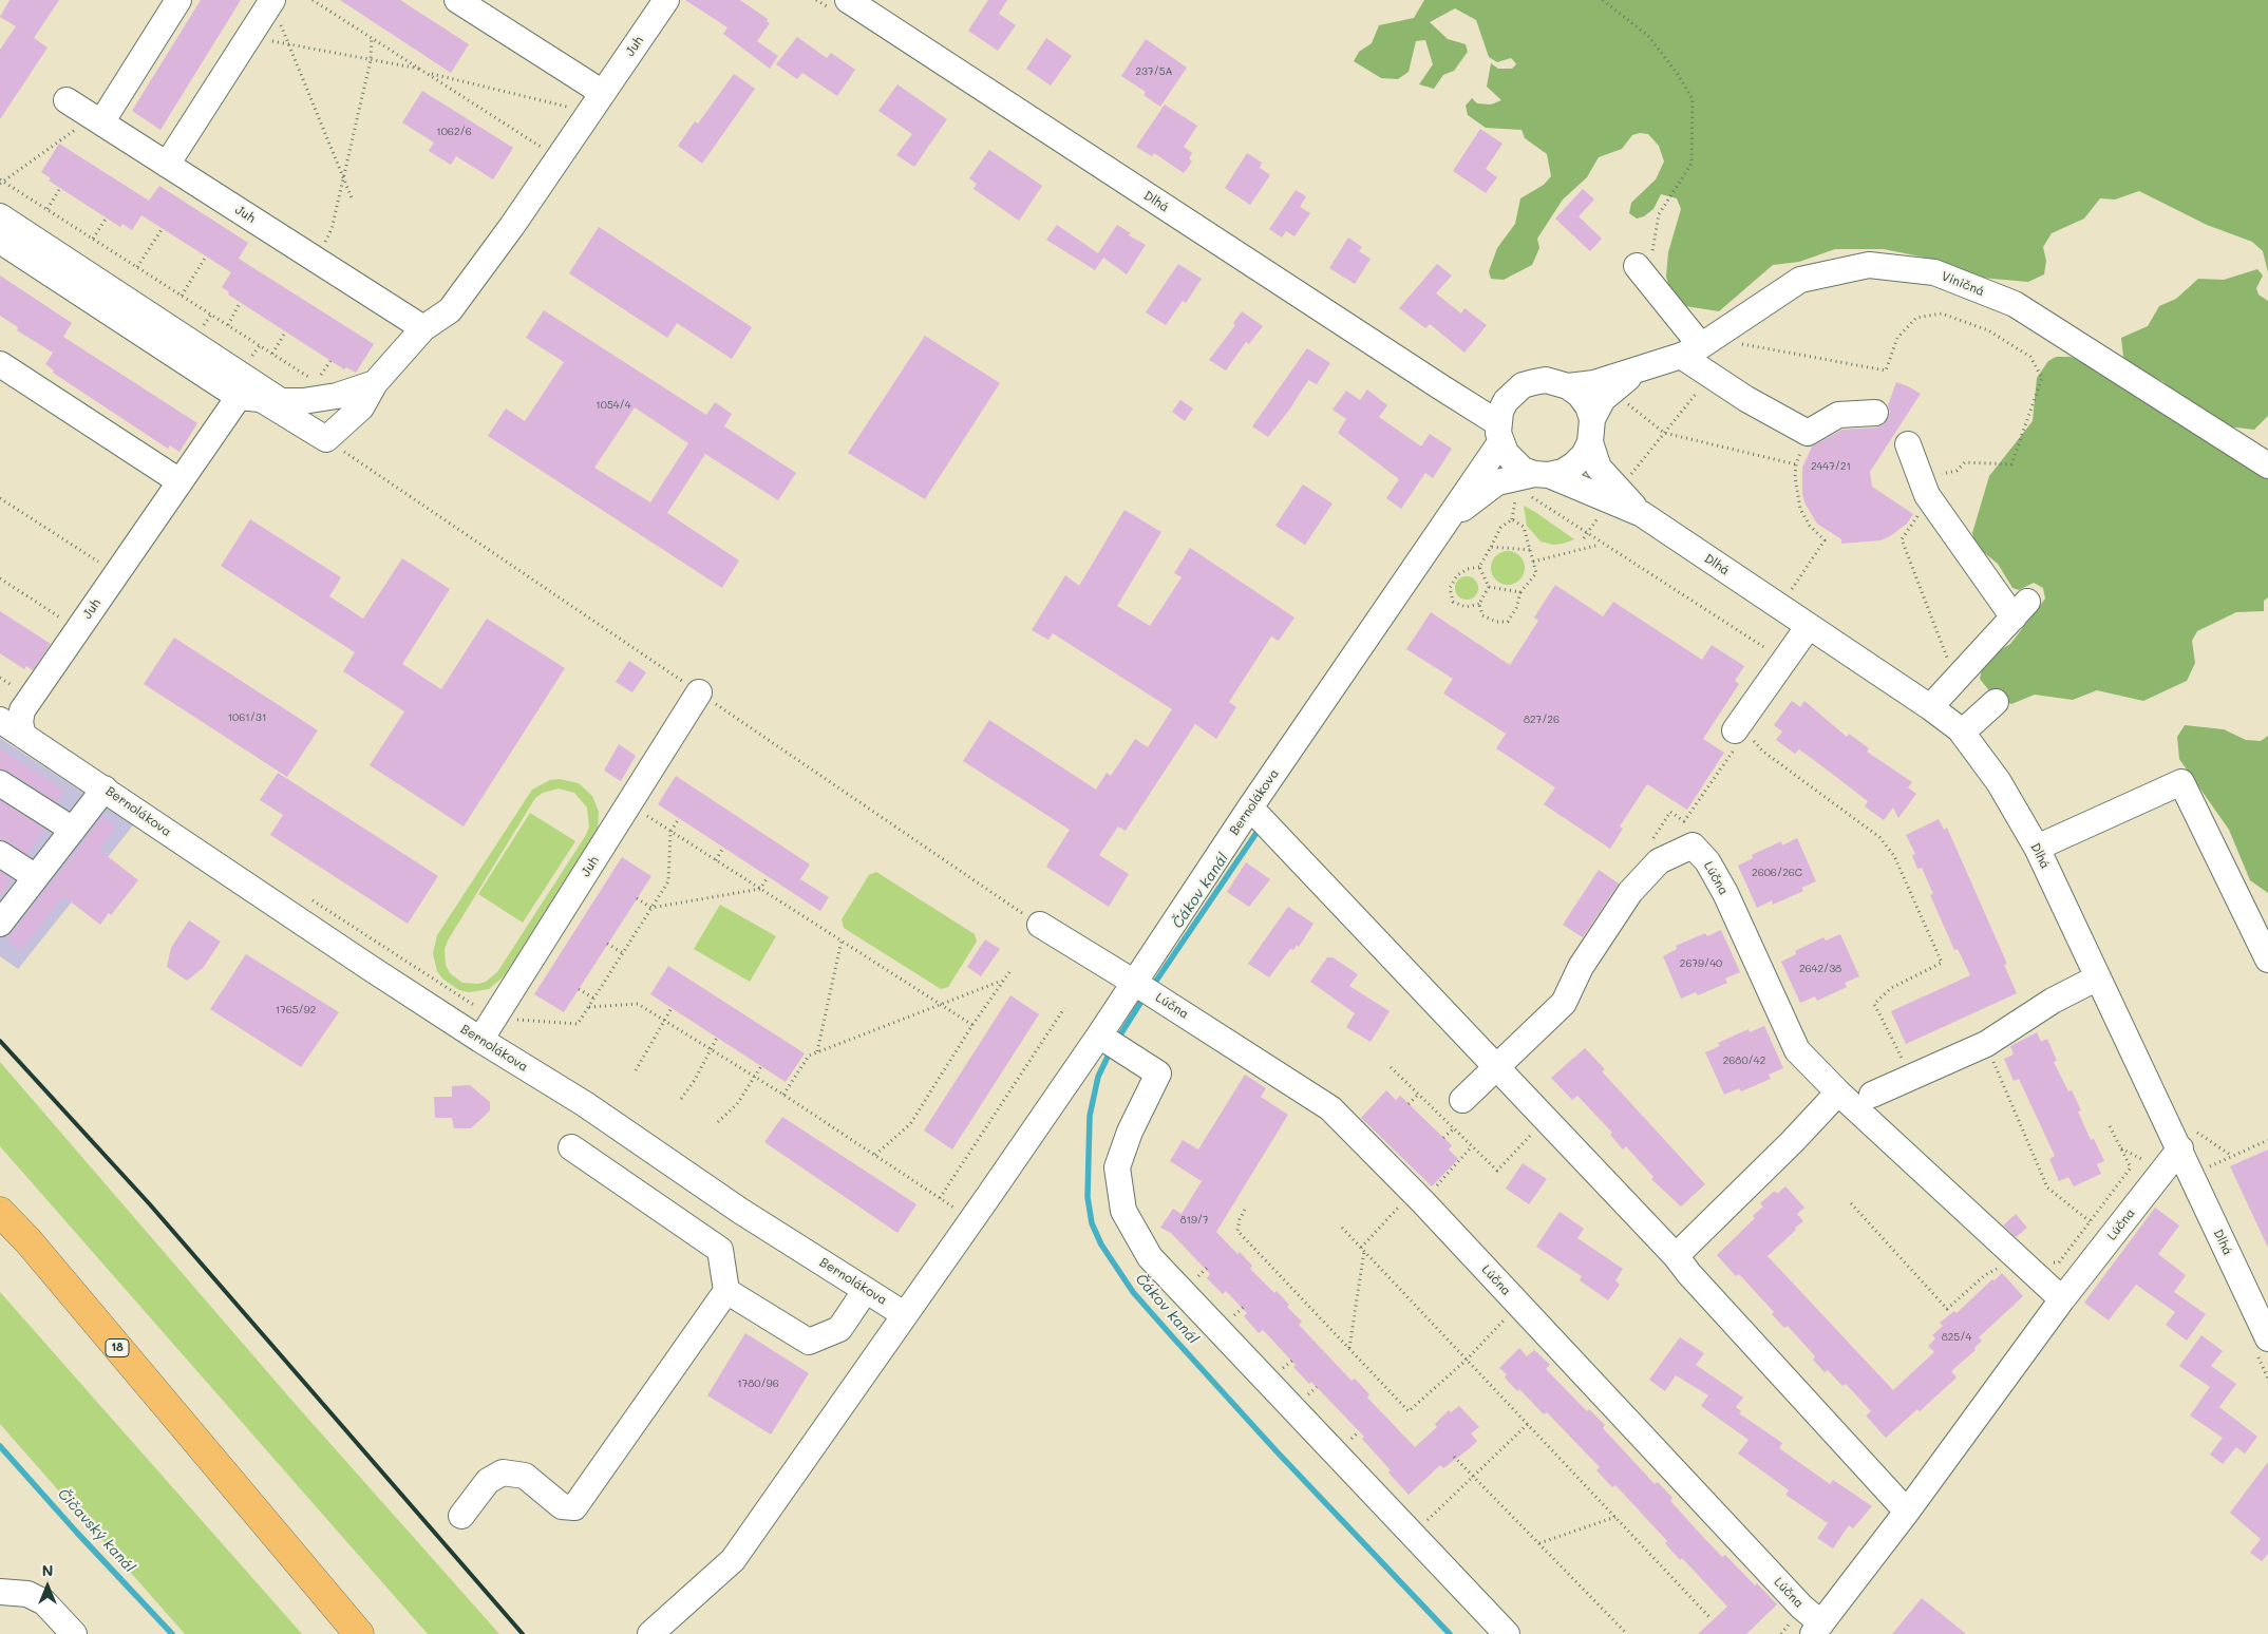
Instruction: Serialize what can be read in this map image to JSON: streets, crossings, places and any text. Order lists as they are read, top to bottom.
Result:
{
  "streets": {
    "main road": ["18"],
    "street": [
      "Juh",
      "Dlhá",
      "Viničná",
      "Bernolákova",
      "Lúčna"
    ]
  },
  "crossings": [
    ["Juh", "Bernolákova"],
    ["Dlhá", "Viničná"],
    ["Dlhá", "Bernolákova"],
    ["Dlhá", "Lúčna"],
    ["Viničná", "Bernolákova"],
    ["Bernolákova", "Lúčna"]
  ],
  "water": ["Čákov kanál", "Čičavský kanál"],
  "house_numbers": [
    "237/5A",
    "1062/6",
    "1054/4",
    "2447/21",
    "1061/31",
    "827/26",
    "2606/26C",
    "2679/40",
    "2642/38",
    "1765/92",
    "2680/42",
    "819/7",
    "825/4",
    "1780/96"
  ],
  "north": "top"
}
